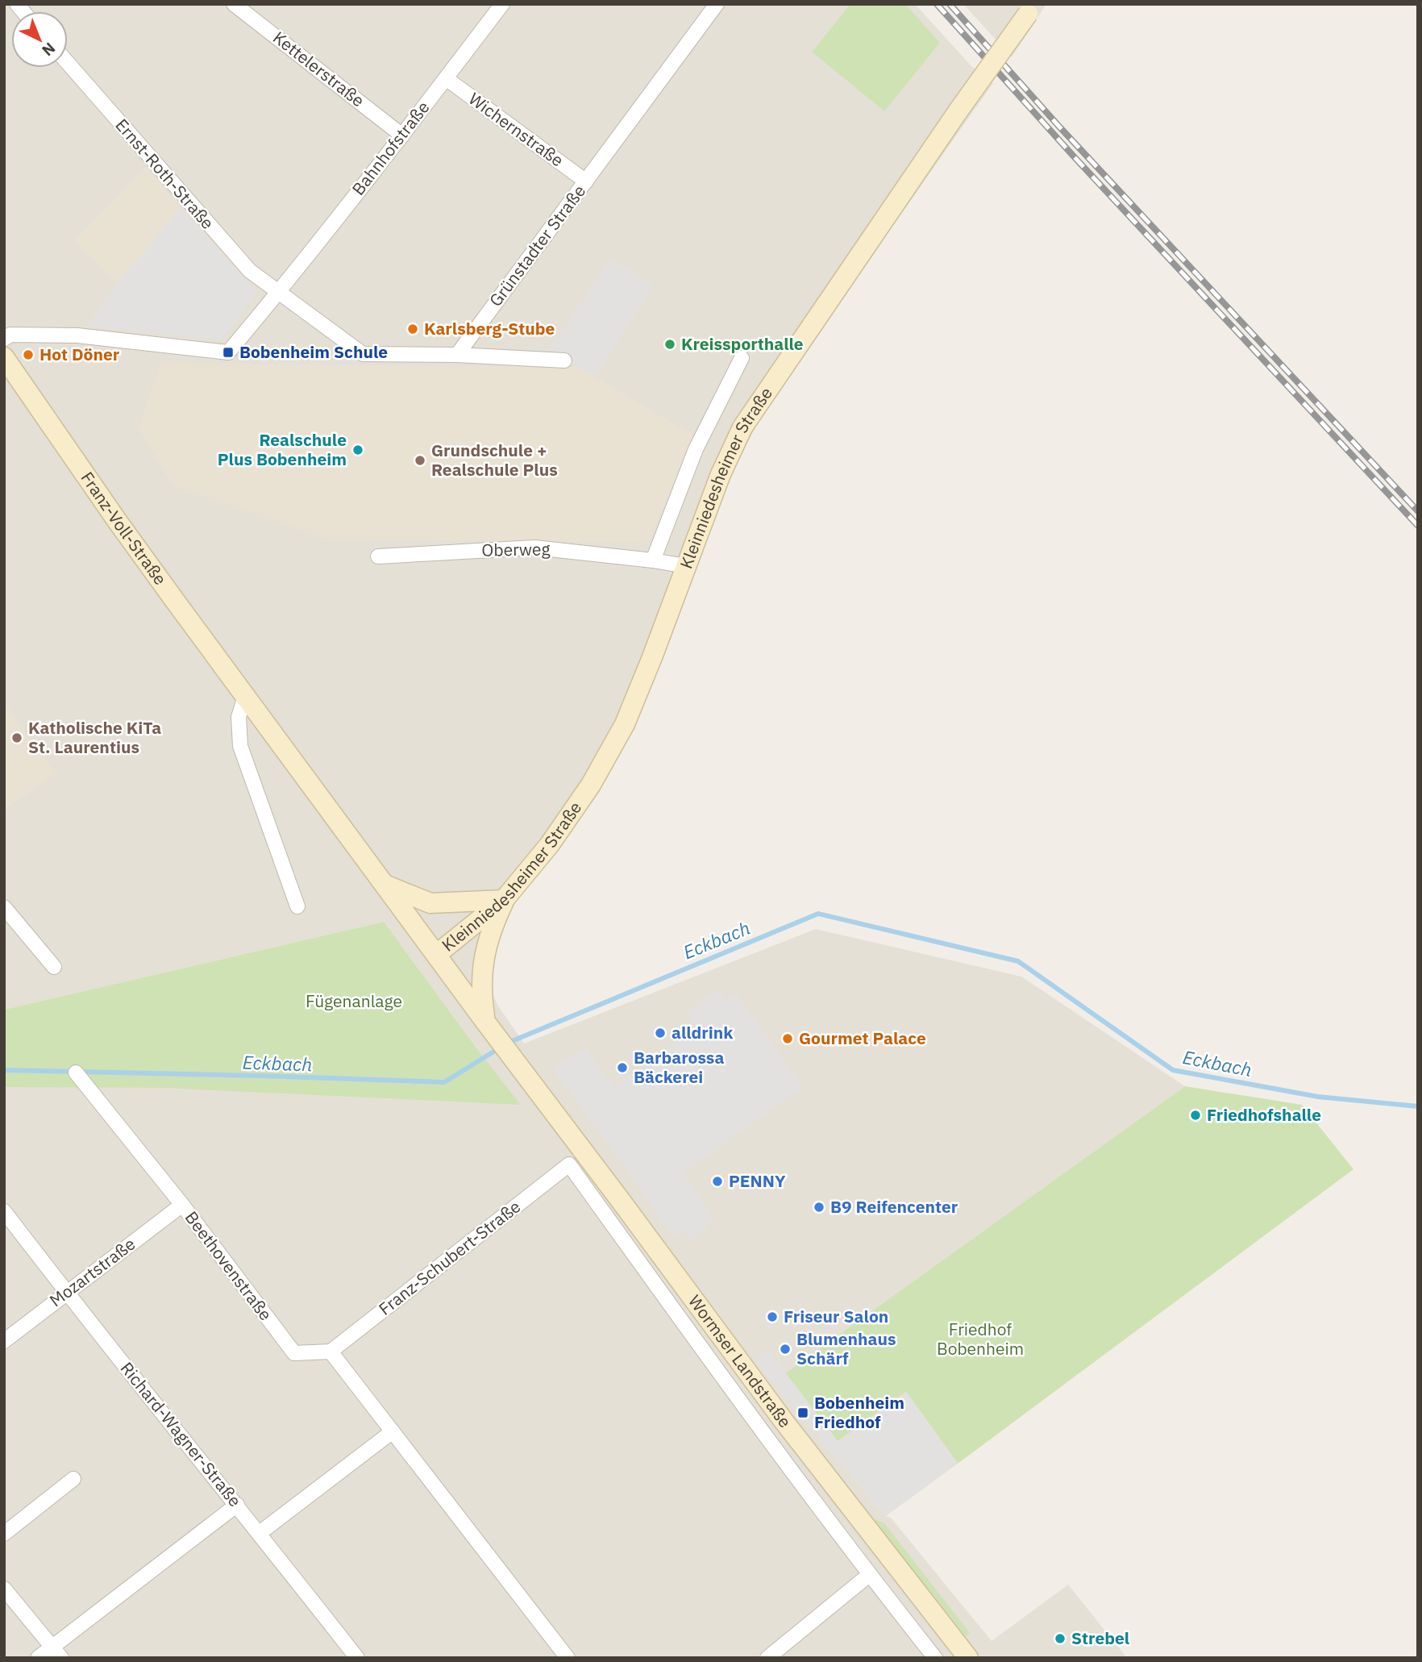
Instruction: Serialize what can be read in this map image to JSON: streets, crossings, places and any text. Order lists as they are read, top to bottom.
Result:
{
  "streets": {
    "main road": ["Kleinniedesheimer Straße", "Franz-Voll-Straße", "Wormser Landstraße"],
    "street": [
      "Kettelerstraße",
      "Wichernstraße",
      "Bahnhofstraße",
      "Ernst-Roth-Straße",
      "Grünstadter Straße",
      "Oberweg",
      "Franz-Schubert-Straße",
      "Beethovenstraße",
      "Mozartstraße",
      "Richard-Wagner-Straße"
    ]
  },
  "crossings": [
    ["Kettelerstraße", "Bahnhofstraße"],
    ["Wichernstraße", "Bahnhofstraße"],
    ["Wichernstraße", "Grünstadter Straße"],
    ["Bahnhofstraße", "Ernst-Roth-Straße"],
    ["Kleinniedesheimer Straße", "Franz-Voll-Straße"],
    ["Kleinniedesheimer Straße", "Oberweg"],
    ["Kleinniedesheimer Straße", "Wormser Landstraße"],
    ["Franz-Voll-Straße", "Wormser Landstraße"],
    ["Franz-Schubert-Straße", "Beethovenstraße"],
    ["Franz-Schubert-Straße", "Wormser Landstraße"],
    ["Beethovenstraße", "Mozartstraße"],
    ["Mozartstraße", "Richard-Wagner-Straße"]
  ],
  "water": ["Eckbach"],
  "parks": ["Fügenanlage", "Friedhof Bobenheim"],
  "places": {
    "other": [
      "Karlsberg-Stube",
      "Kreissporthalle",
      "Hot Döner",
      "Realschule Plus Bobenheim",
      "Grundschule + Realschule Plus",
      "Katholische KiTa St. Laurentius",
      "alldrink",
      "Gourmet Palace",
      "Barbarossa Bäckerei",
      "Friedhofshalle",
      "PENNY",
      "B9 Reifencenter",
      "Friseur Salon",
      "Blumenhaus Schärf",
      "Strebel"
    ],
    "transit": ["Bobenheim Schule", "Bobenheim Friedhof"]
  },
  "north": "bottom right"
}
